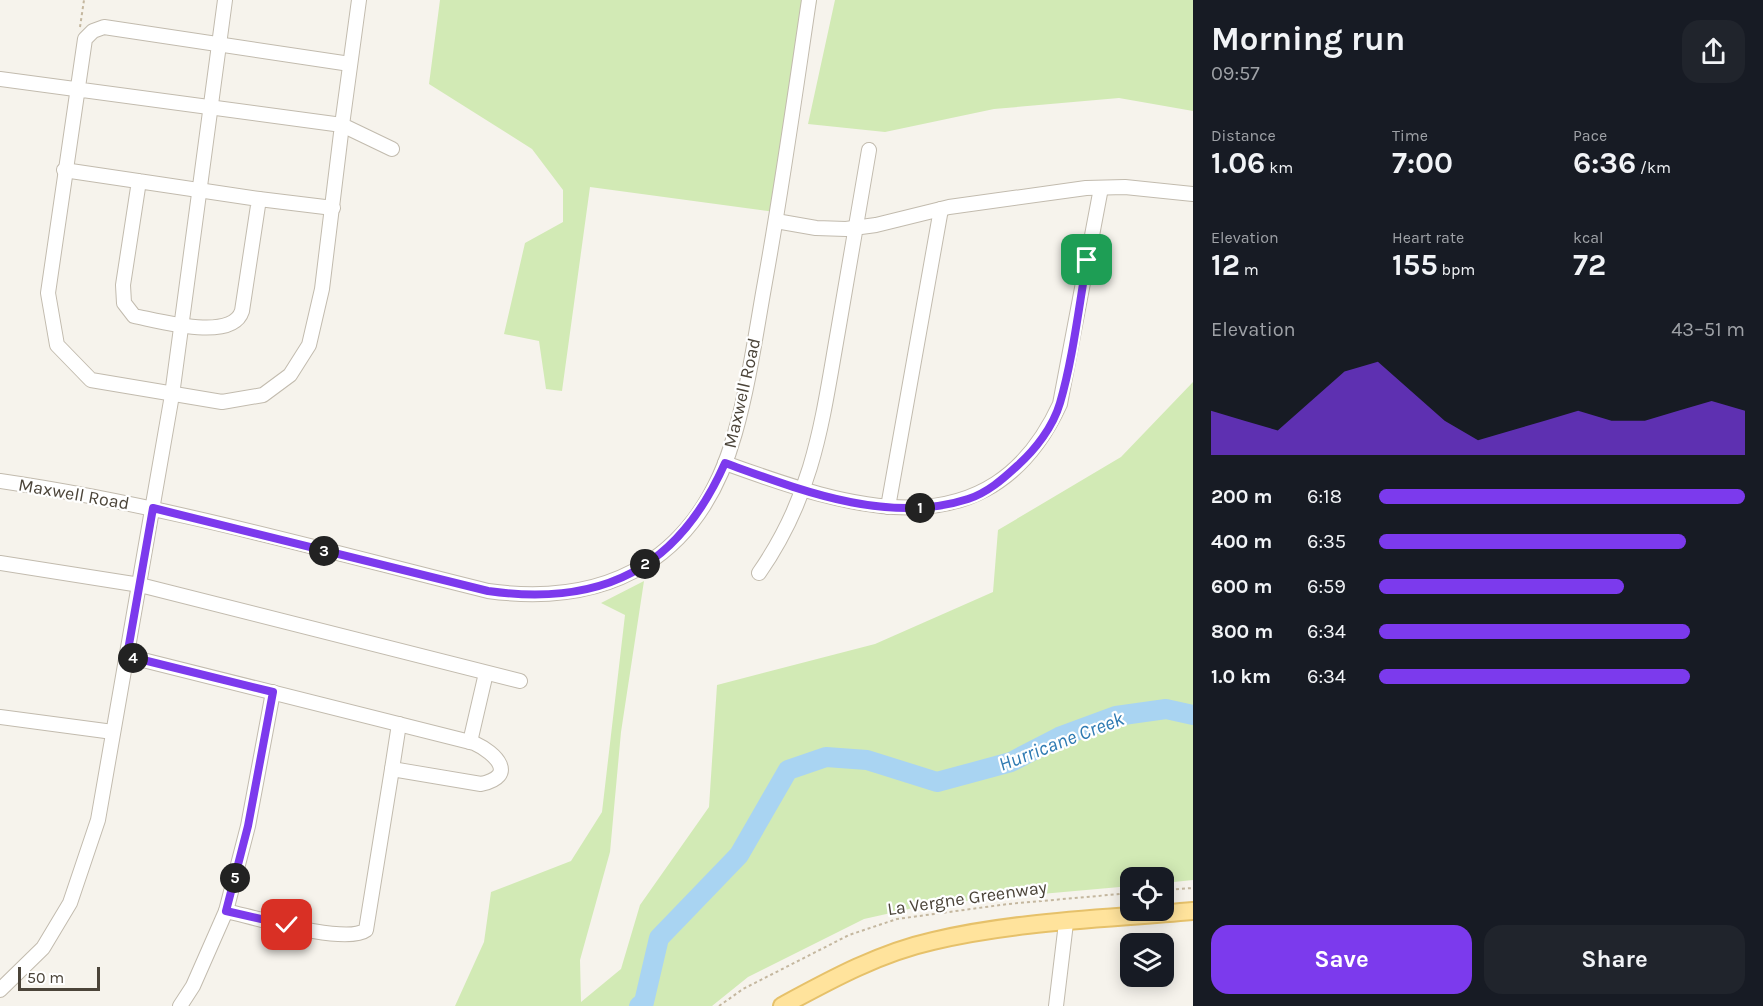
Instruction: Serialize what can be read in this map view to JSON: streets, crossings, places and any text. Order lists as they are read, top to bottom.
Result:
{
  "streets": {
    "street": ["Maxwell Road"],
    "path": ["La Vergne Greenway"]
  },
  "water": ["Hurricane Creek"],
  "scale_bar": "50 m",
  "page": {
    "heading": ["Morning run", "09:57"],
    "stats": [
      ["Distance", "1.06 km"],
      ["Time", "7:00"],
      ["Pace", "6:36 /km"],
      ["Elevation", "12 m"],
      ["Heart rate", "155 bpm"],
      ["kcal", "72"]
    ],
    "chart": ["Elevation", "43–51 m"],
    "list": [
      {
        "name": "200 m",
        "note": "6:18"
      },
      {
        "name": "400 m",
        "note": "6:35"
      },
      {
        "name": "600 m",
        "note": "6:59"
      },
      {
        "name": "800 m",
        "note": "6:34"
      },
      {
        "name": "1.0 km",
        "note": "6:34"
      }
    ],
    "pins": [
      "1",
      "3",
      "2",
      "4",
      "5"
    ],
    "buttons": ["Save", "Share"],
    "scale": "50 m"
  }
}
